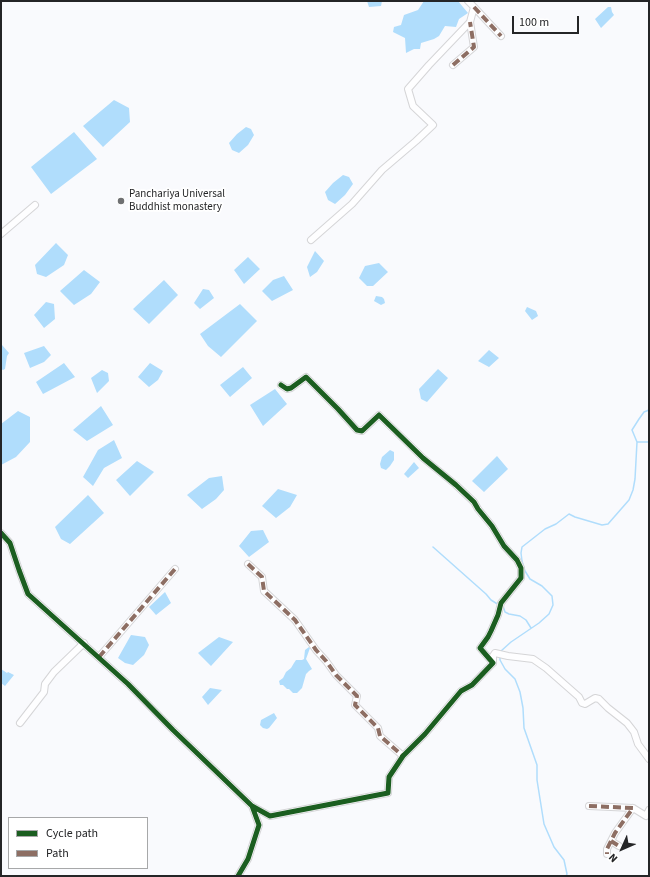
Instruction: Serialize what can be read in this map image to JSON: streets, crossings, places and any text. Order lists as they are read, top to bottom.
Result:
{
  "places": ["Panchariya Universal Buddhist monastery"],
  "legend": ["Cycle path", "Path"],
  "scale_bar": "100 m",
  "north": "bottom left"
}
